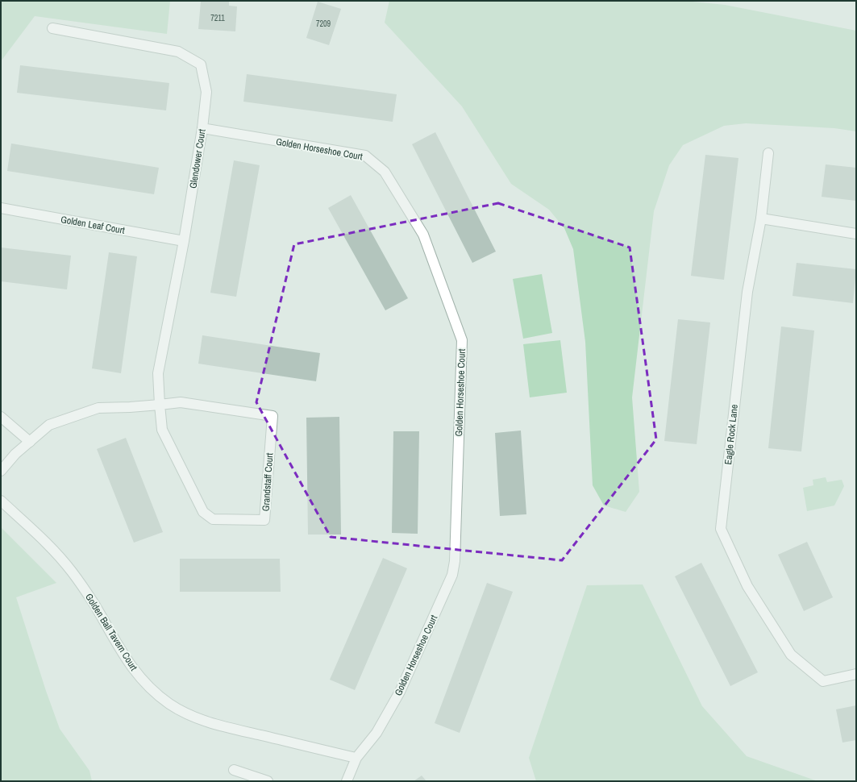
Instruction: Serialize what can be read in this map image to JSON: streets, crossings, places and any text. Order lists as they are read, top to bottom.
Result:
{
  "streets": {
    "street": [
      "Golden Horseshoe Court",
      "Glendower Court",
      "Golden Leaf Court",
      "Eagle Rock Lane",
      "Grandstaff Court",
      "Golden Ball Tavern Court"
    ]
  },
  "crossings": [
    ["Golden Horseshoe Court", "Glendower Court"],
    ["Golden Horseshoe Court", "Golden Ball Tavern Court"],
    ["Glendower Court", "Golden Leaf Court"],
    ["Glendower Court", "Grandstaff Court"]
  ],
  "house_numbers": ["7211", "7209"]
}
